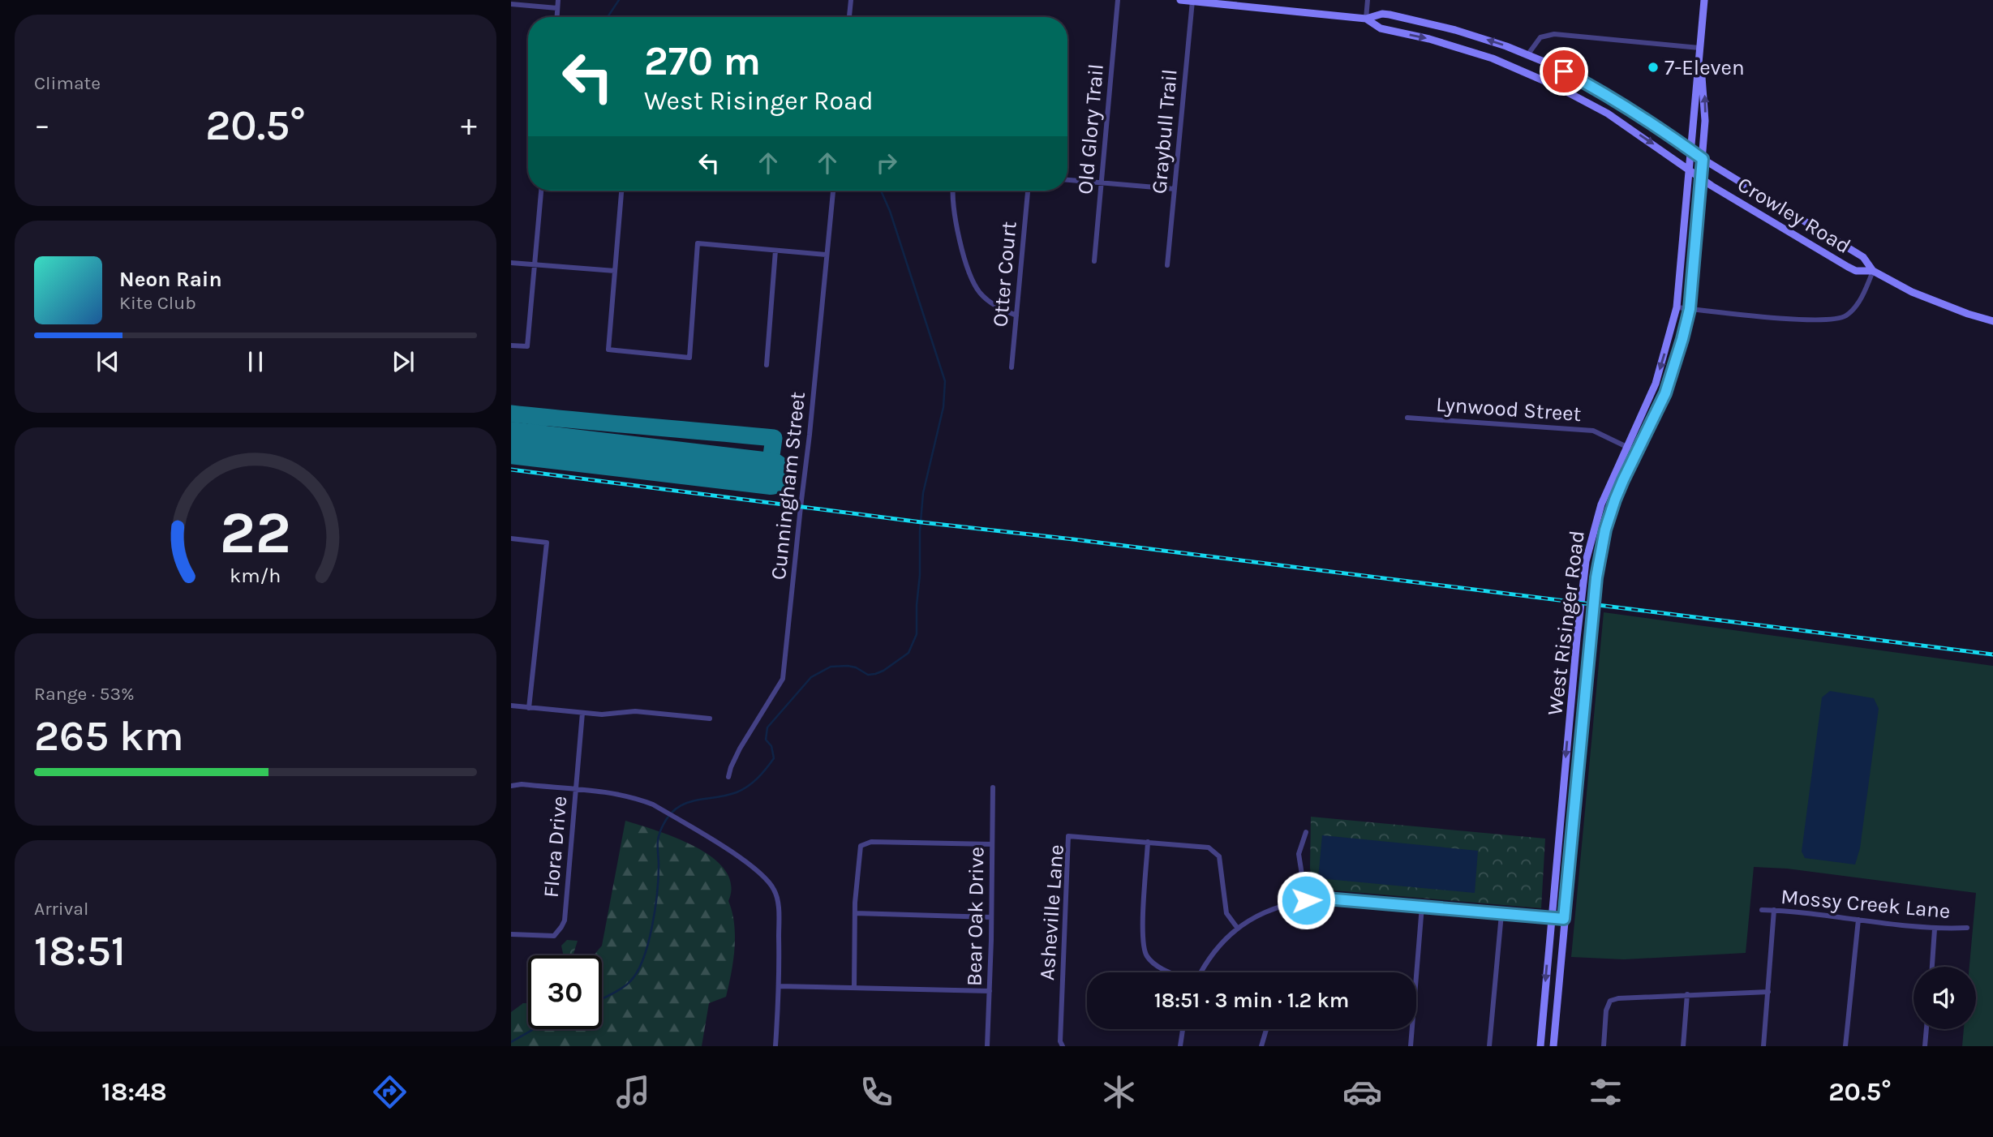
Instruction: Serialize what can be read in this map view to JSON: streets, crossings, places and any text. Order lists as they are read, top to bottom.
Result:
{
  "streets": {
    "main road": ["Crowley Road", "West Risinger Road"],
    "street": [
      "Old Glory Trail",
      "Graybull Trail",
      "Otter Court",
      "Lynwood Street",
      "Cunningham Street",
      "Flora Drive",
      "Mossy Creek Lane",
      "Asheville Lane",
      "Bear Oak Drive"
    ]
  },
  "crossings": [
    ["Graybull Trail", "Crowley Road"],
    ["Crowley Road", "West Risinger Road"],
    ["Lynwood Street", "West Risinger Road"]
  ],
  "places": ["7-Eleven"],
  "page": {
    "tile": [
      "Climate",
      ["Range · 53%", "265 km"],
      ["Arrival", "18:51"]
    ],
    "turn": ["270 m", "West Risinger Road"],
    "heat": ["−", "20.5°", "+"],
    "song": ["Neon Rain", "Kite Club"],
    "limit": "30",
    "trip": "18:51 · 3 min · 1.2 km",
    "tabs": ["18:48", "20.5°"],
    "gauge": ["22", "km/h"]
  }
}
